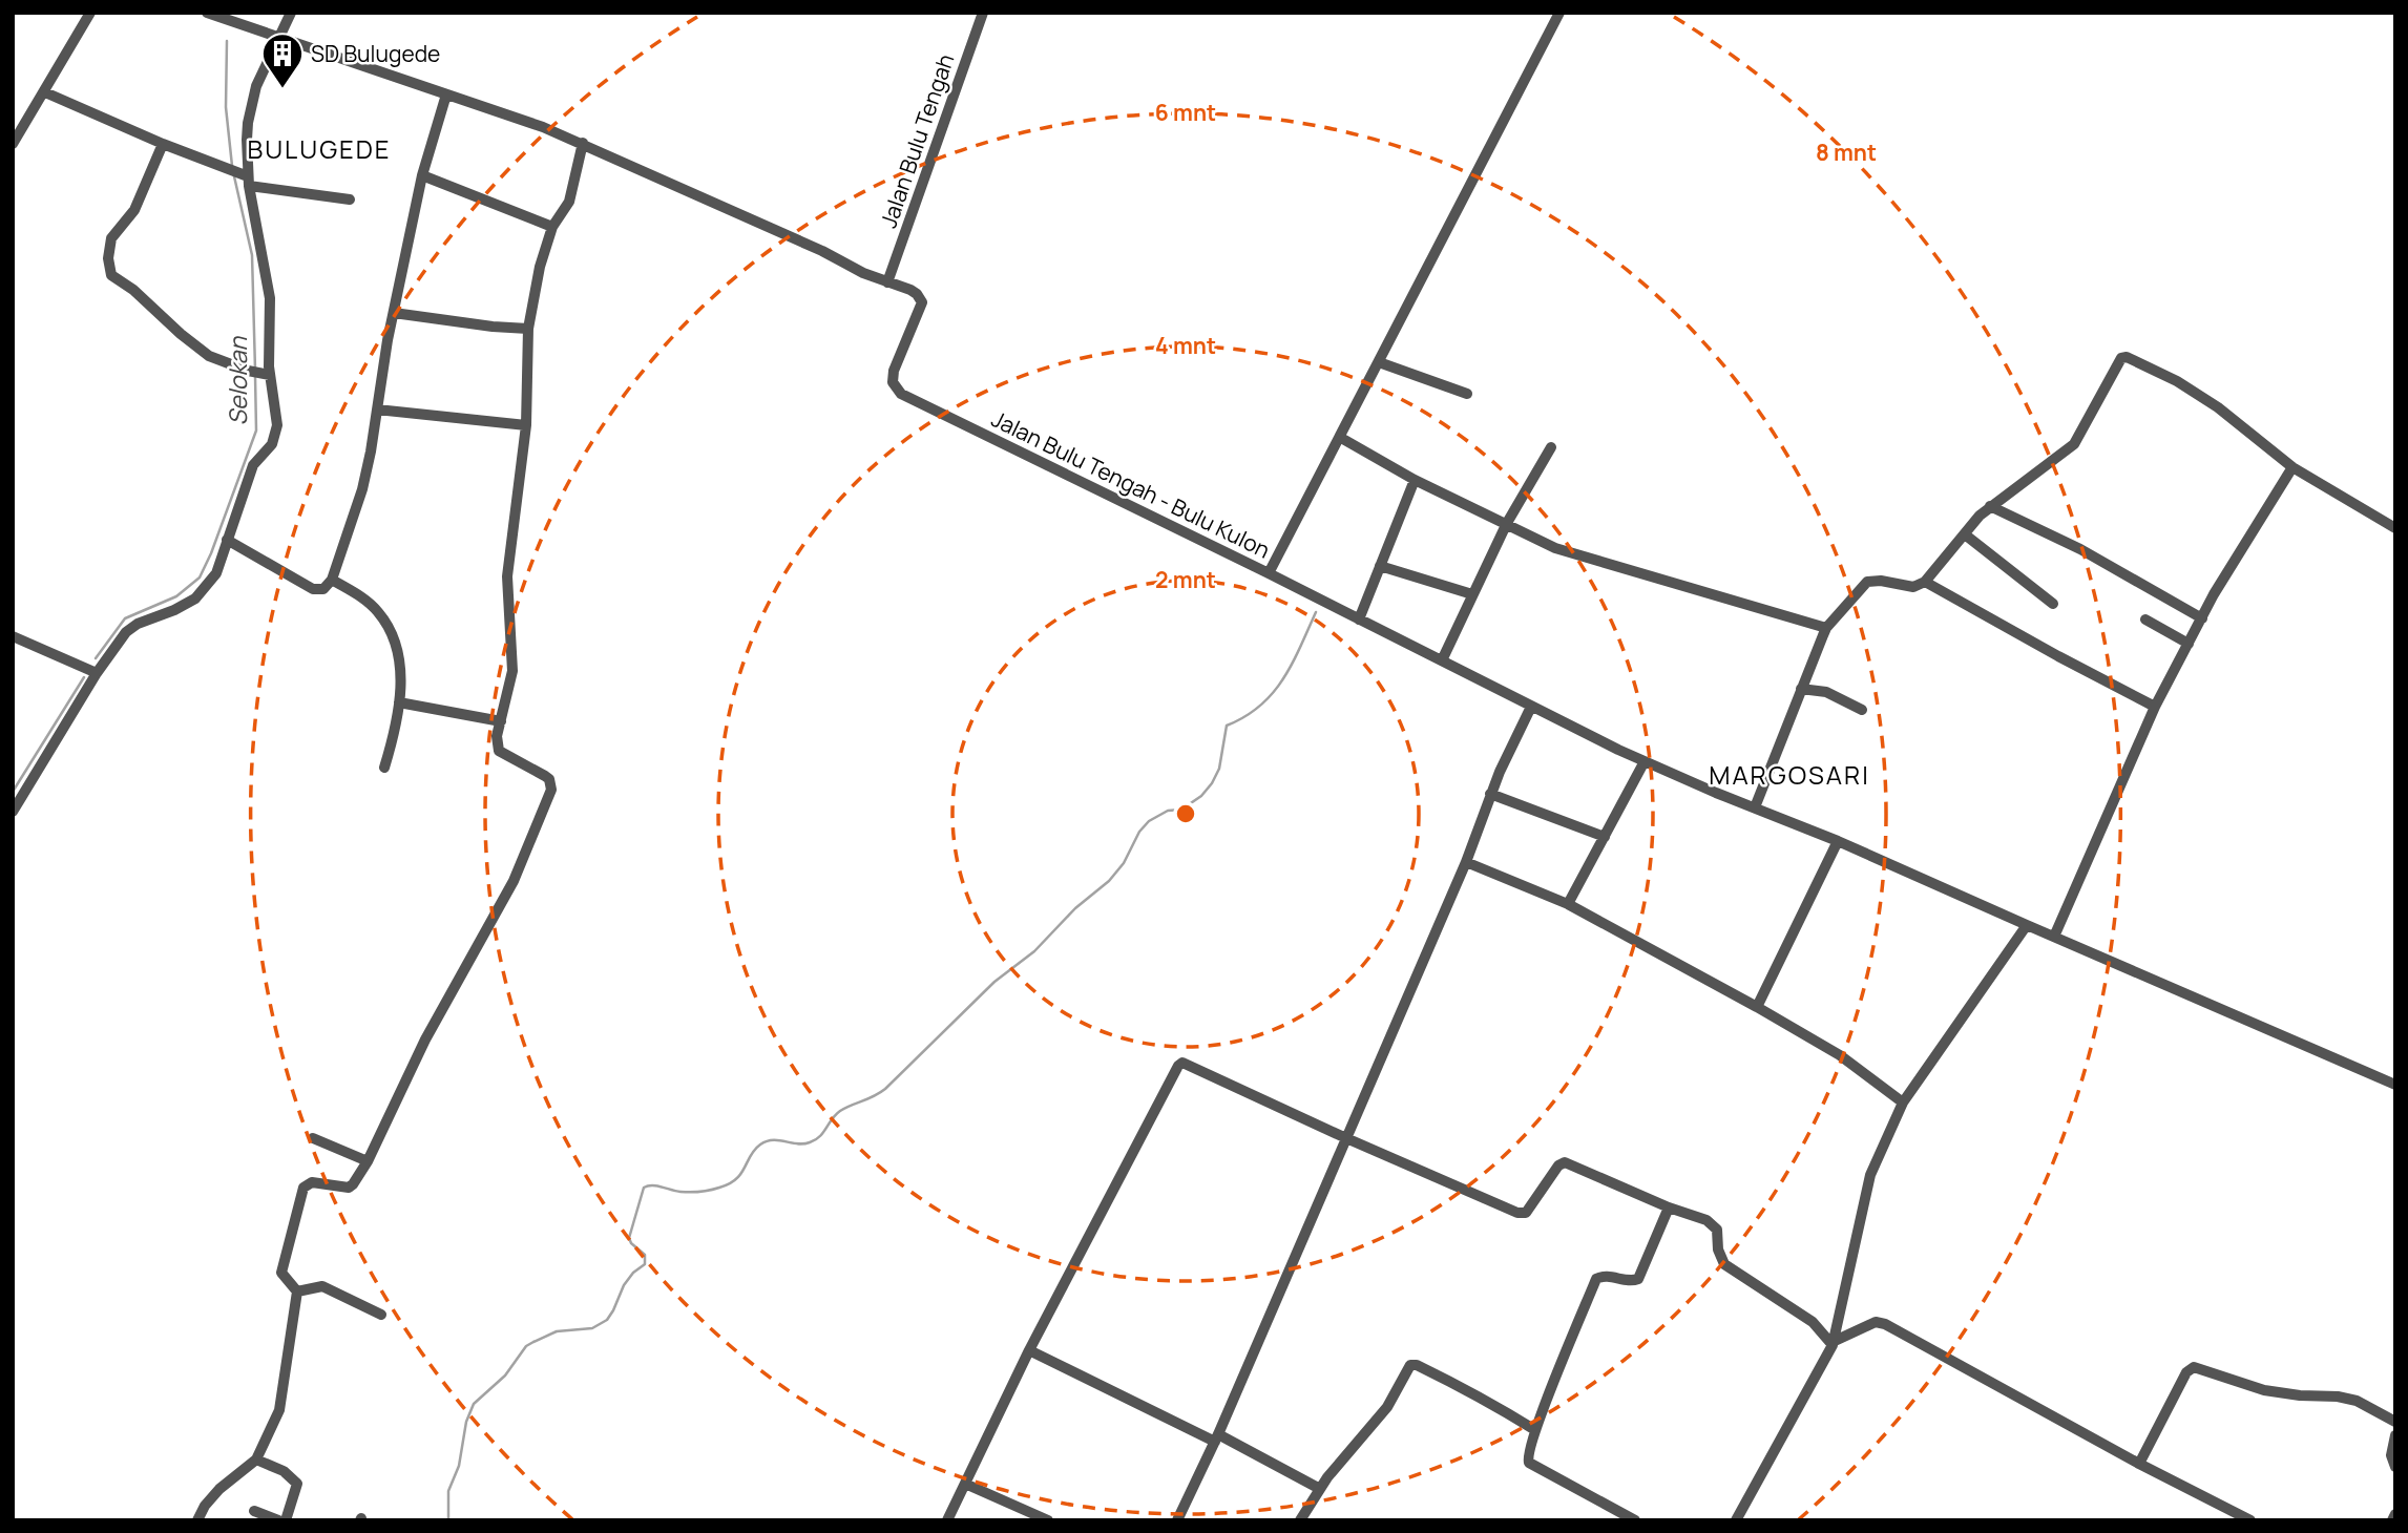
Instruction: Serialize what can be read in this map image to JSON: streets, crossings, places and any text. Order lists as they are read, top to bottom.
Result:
{
  "streets": {
    "street": ["Jalan Bulu Tengah", "Jalan Bulu Tengah - Bulu Kulon"]
  },
  "crossings": [
    ["Jalan Bulu Tengah", "Jalan Bulu Tengah - Bulu Kulon"]
  ],
  "districts": ["BULUGEDE", "MARGOSARI"],
  "water": ["Selokan"],
  "places": {
    "building": ["SD Bulugede"]
  },
  "rings": [
    "6 mnt",
    "8 mnt",
    "4 mnt",
    "2 mnt"
  ]
}
